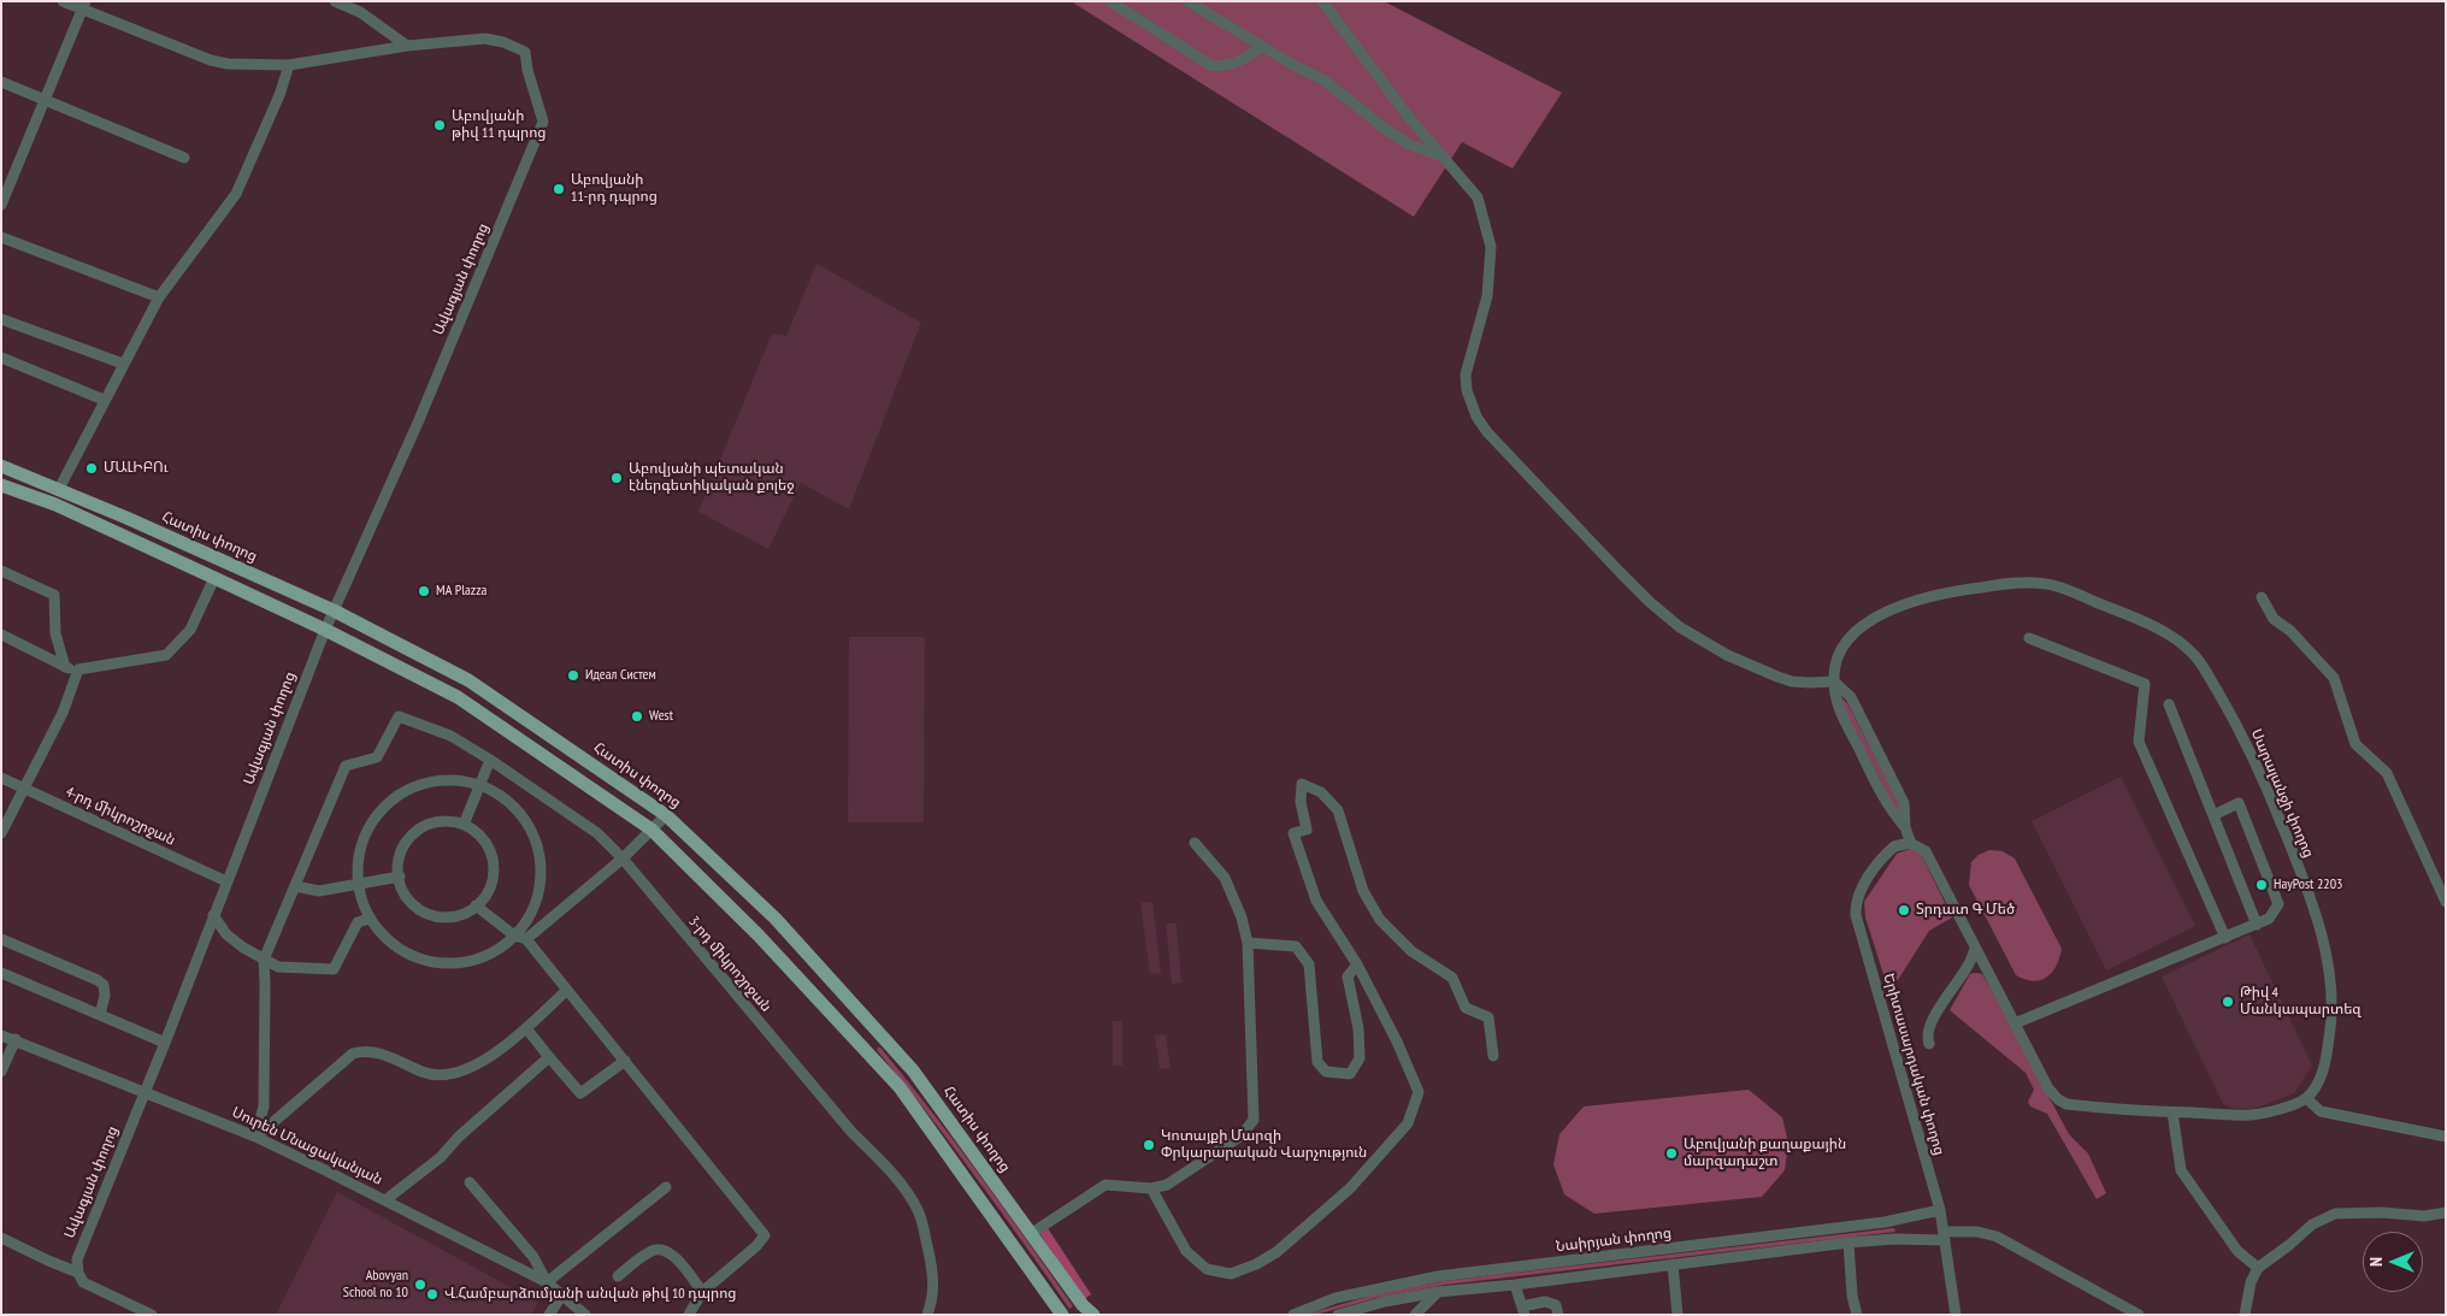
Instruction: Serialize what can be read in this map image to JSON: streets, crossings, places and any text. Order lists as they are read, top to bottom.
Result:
{
  "streets": {
    "main road": ["Հատիս փողոց"],
    "street": [
      "Ավագյան փողոց",
      "Սարալանջի փողոց",
      "4-րդ միկրոշրջան",
      "3-րդ միկրոշրջան",
      "Երիտասարդական փողոց",
      "Սուրեն Մնացականյան",
      "Նաիրյան փողոց"
    ]
  },
  "crossings": [
    ["Ավագյան փողոց", "Հատիս փողոց"],
    ["Ավագյան փողոց", "4-րդ միկրոշրջան"],
    ["Ավագյան փողոց", "Սուրեն Մնացականյան"],
    ["Երիտասարդական փողոց", "Նաիրյան փողոց"]
  ],
  "places": [
    "Աբովյանի թիվ 11 դպրոց",
    "Աբովյանի 11-րդ դպրոց",
    "ՄԱԼԻԲՈւ",
    "Աբովյանի պետական էներգետիկական քոլեջ",
    "MA Plazza",
    "Идеал Систем",
    "West",
    "HayPost 2203",
    "Տրդատ Գ Մեծ",
    "Թիվ 4 Մանկապարտեզ",
    "Կոտայքի Մարզի Փրկարարական Վարչություն",
    "Աբովյանի քաղաքային մարզադաշտ",
    "Abovyan School no 10",
    "Վ.Համբարձումյանի անվան թիվ 10 դպրոց"
  ],
  "north": "left"
}
